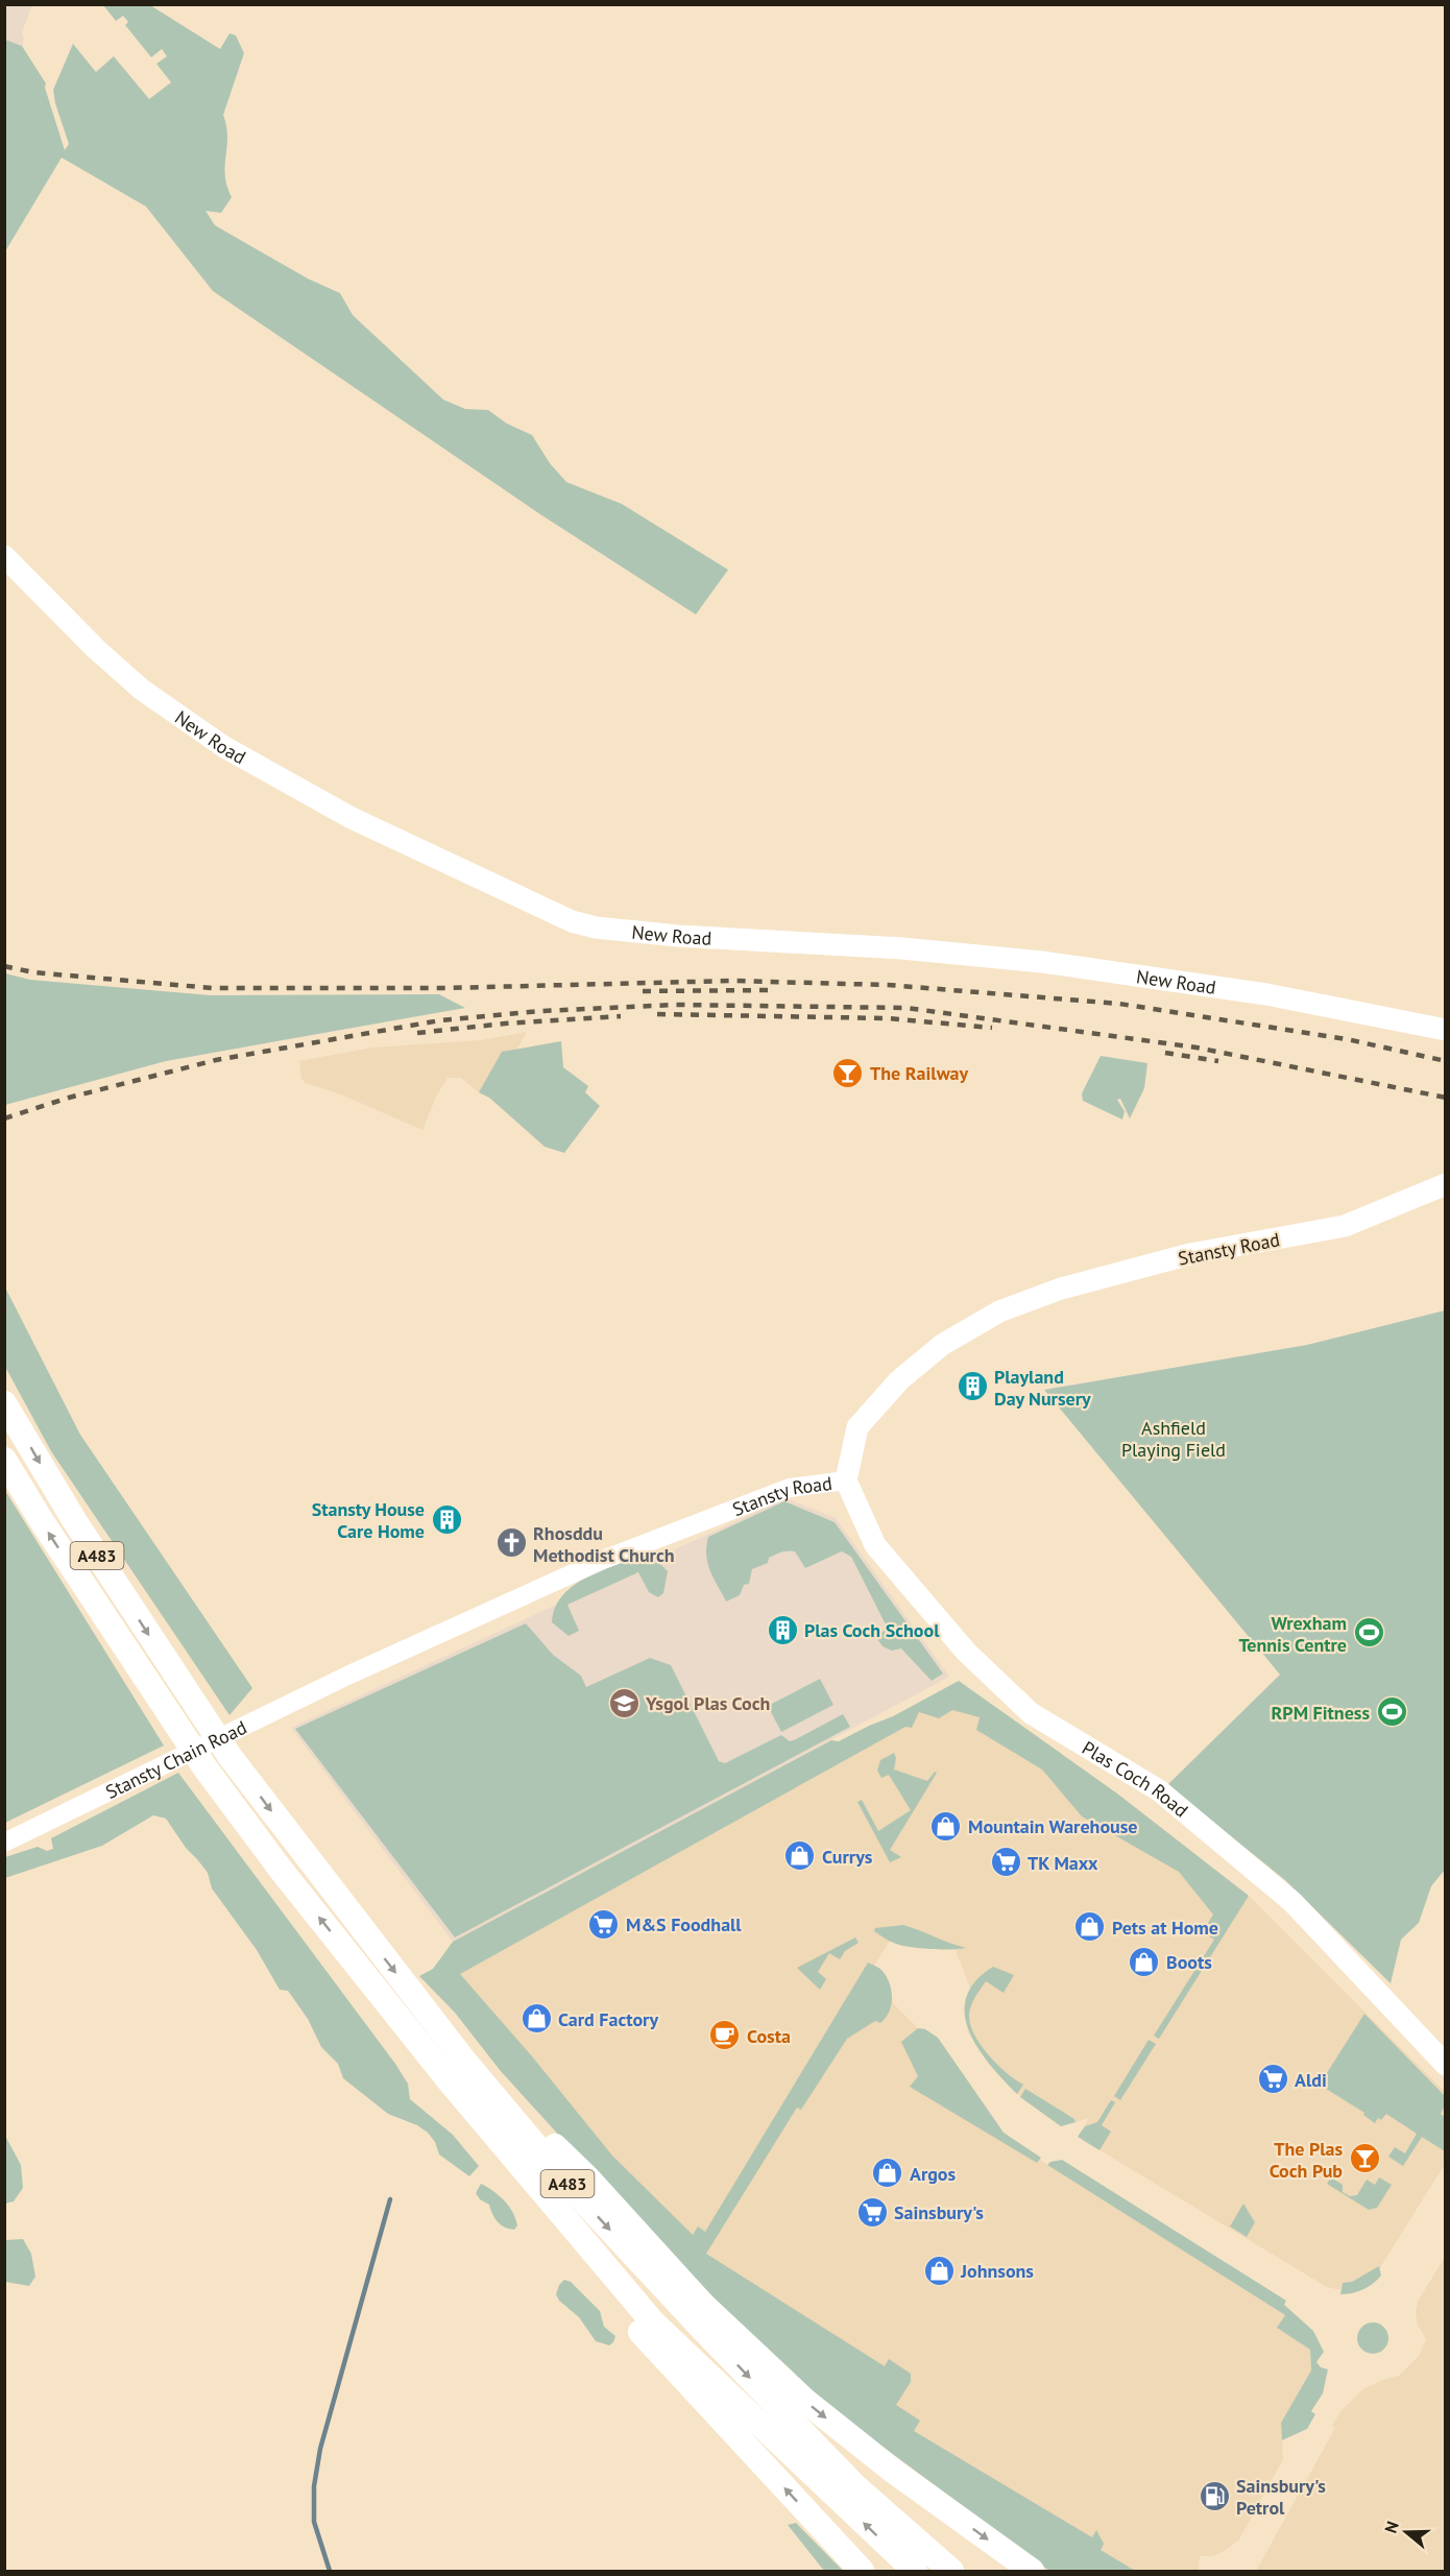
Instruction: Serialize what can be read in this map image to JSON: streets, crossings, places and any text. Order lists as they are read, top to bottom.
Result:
{
  "streets": {
    "highway": ["A483"],
    "main road": ["New Road", "Stansty Road", "Plas Coch Road"],
    "street": ["Stansty Chain Road"]
  },
  "crossings": [
    ["Stansty Road", "Stansty Chain Road"],
    ["Stansty Road", "Plas Coch Road"]
  ],
  "parks": ["Ashfield Playing Field"],
  "places": {
    "bar": ["The Railway", "The Plas Coch Pub"],
    "building": ["Playland Day Nursery", "Stansty House Care Home", "Plas Coch School"],
    "church": ["Rhosddu Methodist Church"],
    "sports": ["Wrexham Tennis Centre", "RPM Fitness"],
    "school or university": ["Ysgol Plas Coch"],
    "shop": [
      "Mountain Warehouse",
      "Currys",
      "Pets at Home",
      "Boots",
      "Card Factory",
      "Argos",
      "Johnsons"
    ],
    "supermarket": [
      "TK Maxx",
      "M&S Foodhall",
      "Aldi",
      "Sainsbury's"
    ],
    "cafe": ["Costa"],
    "fuel station": ["Sainsbury's Petrol"]
  },
  "north": "left"
}
